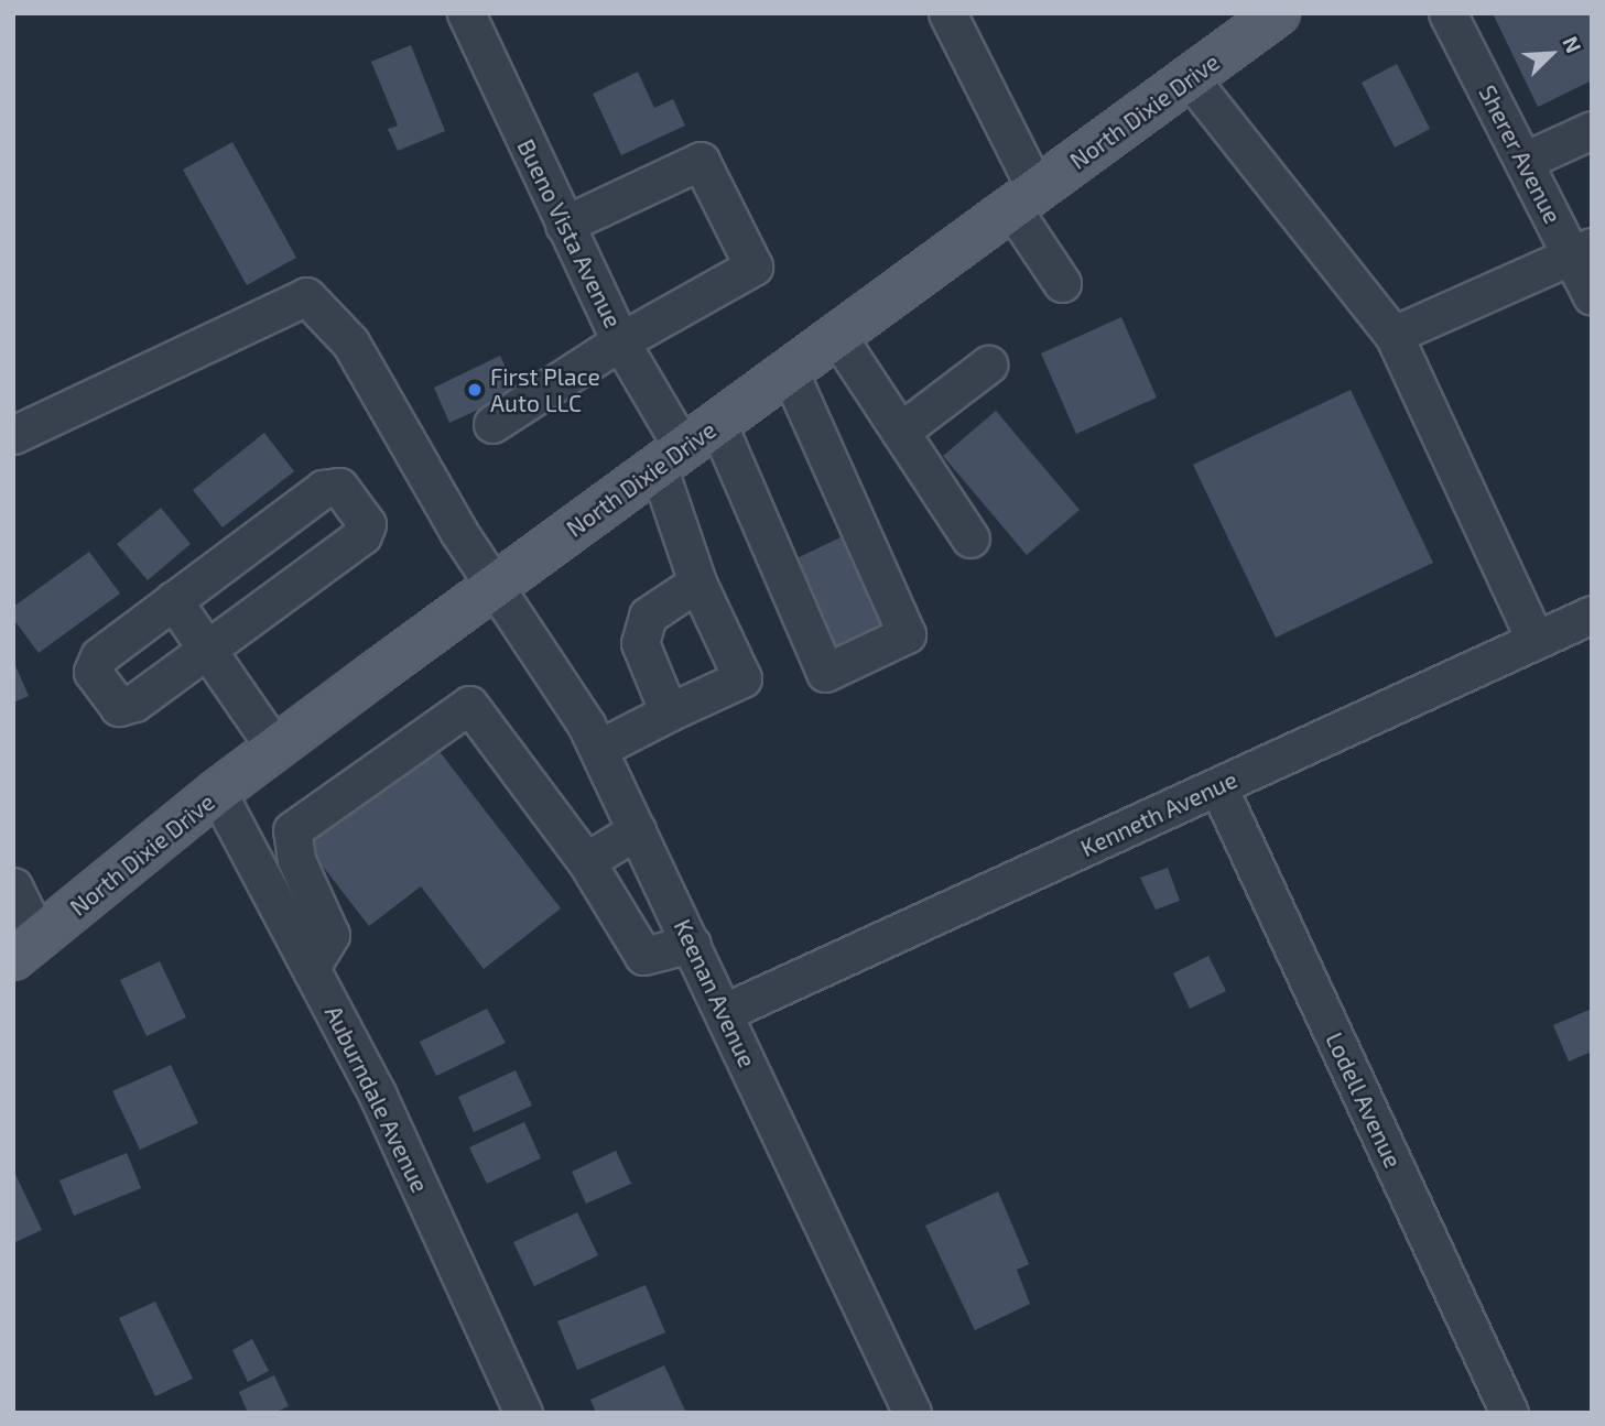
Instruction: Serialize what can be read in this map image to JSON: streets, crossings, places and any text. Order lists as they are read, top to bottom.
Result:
{
  "streets": {
    "main road": ["North Dixie Drive"],
    "street": [
      "Sherer Avenue",
      "Bueno Vista Avenue",
      "Kenneth Avenue",
      "Keenan Avenue",
      "Auburndale Avenue",
      "Lodell Avenue"
    ]
  },
  "crossings": [
    ["North Dixie Drive", "Bueno Vista Avenue"],
    ["North Dixie Drive", "Keenan Avenue"],
    ["North Dixie Drive", "Auburndale Avenue"],
    ["Kenneth Avenue", "Keenan Avenue"],
    ["Kenneth Avenue", "Lodell Avenue"]
  ],
  "places": ["First Place Auto LLC"],
  "north": "top right"
}
